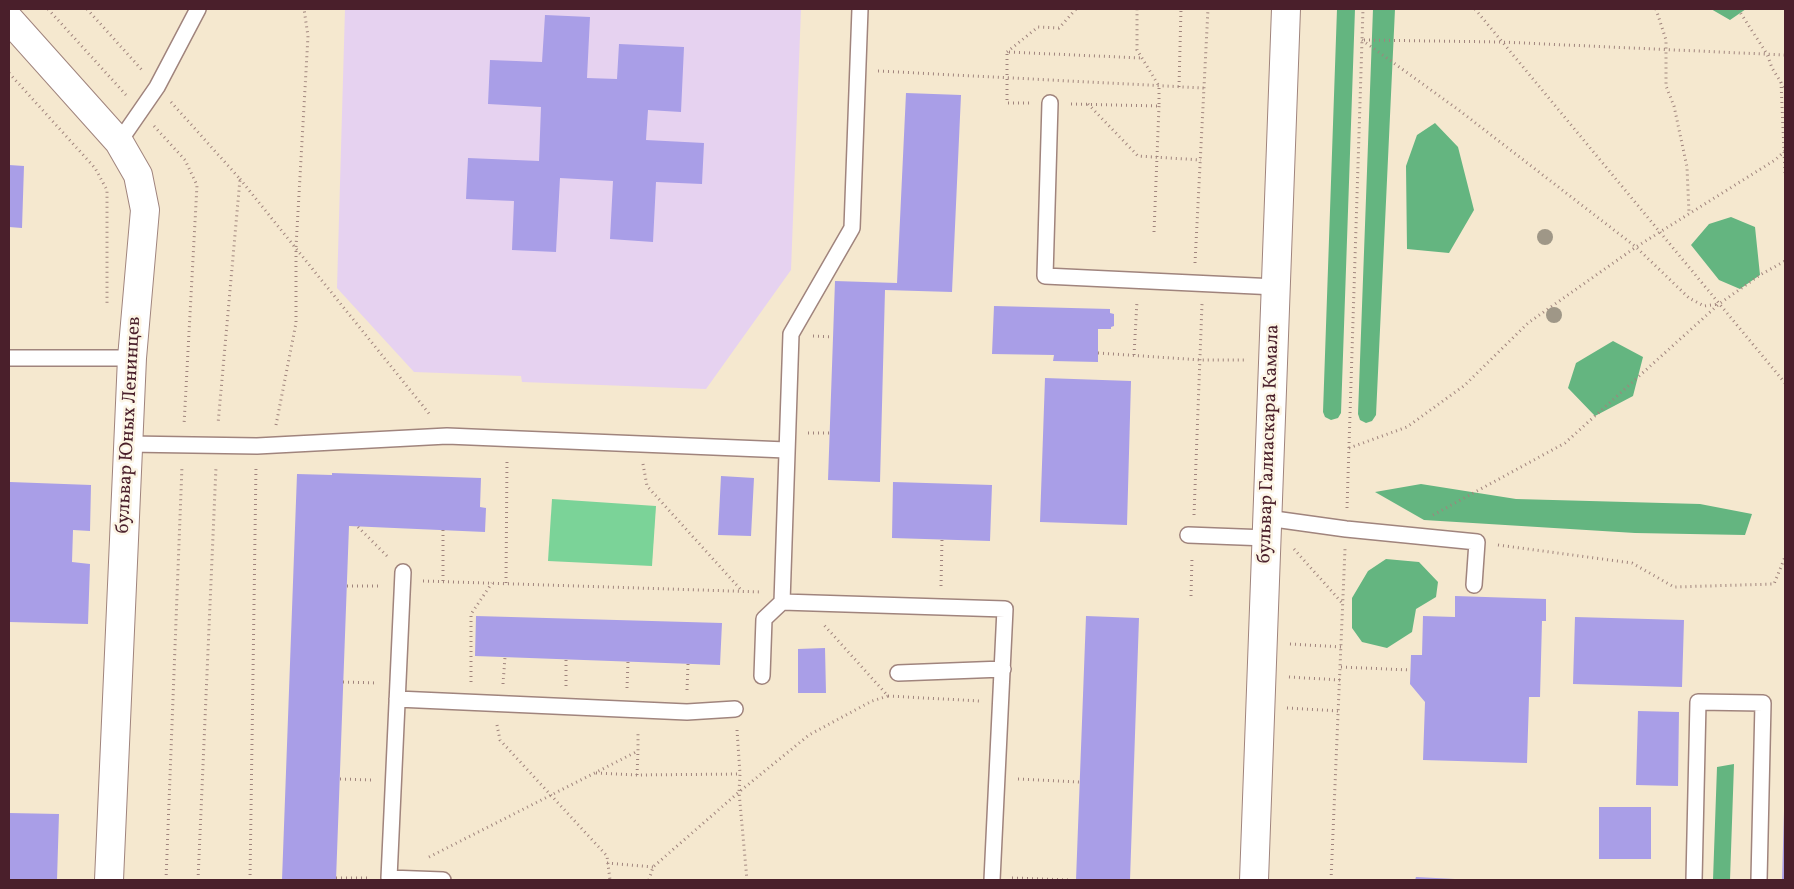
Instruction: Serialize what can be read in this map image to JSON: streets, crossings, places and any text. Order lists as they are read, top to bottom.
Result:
{
  "streets": {
    "street": ["бульвар Юных Ленинцев", "бульвар Галиаскара Камала"]
  }
}
